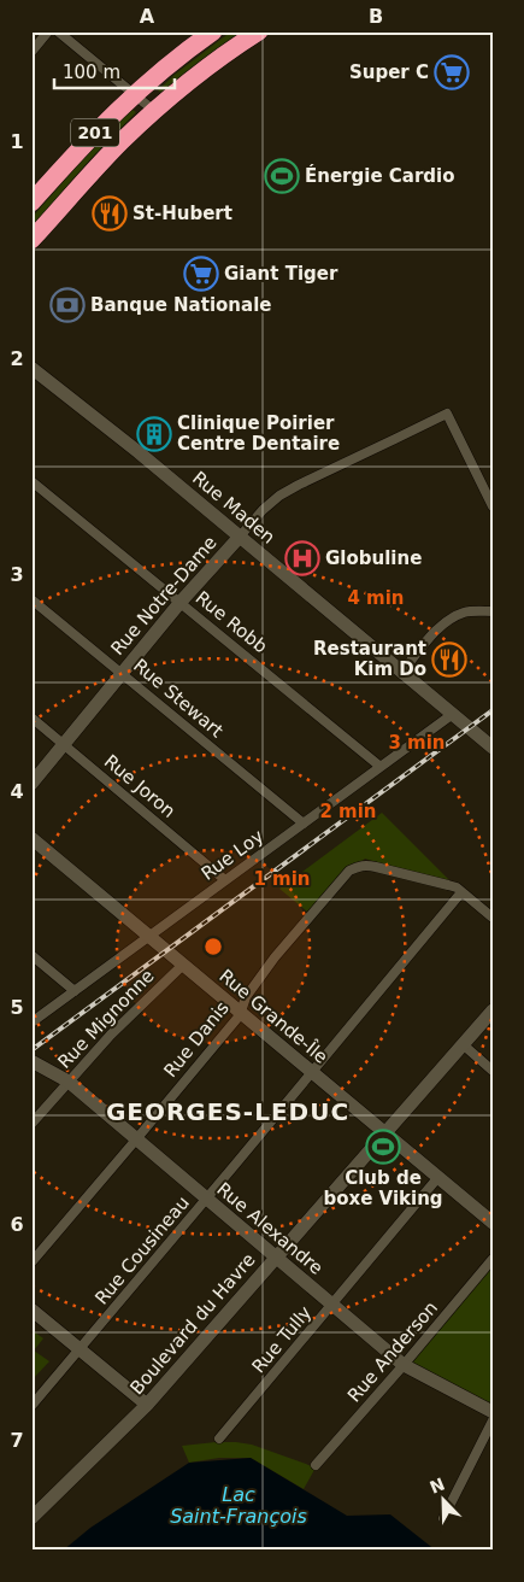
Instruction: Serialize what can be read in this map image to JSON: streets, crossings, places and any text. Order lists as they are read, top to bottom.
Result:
{
  "streets": {
    "highway": ["201"],
    "street": [
      "Rue Maden",
      "Rue Notre-Dame",
      "Rue Robb",
      "Rue Stewart",
      "Rue Joron",
      "Rue Loy",
      "Rue Grande-Île",
      "Rue Mignonne",
      "Rue Danis",
      "Rue Alexandre",
      "Rue Cousineau",
      "Boulevard du Havre",
      "Rue Tully",
      "Rue Anderson"
    ]
  },
  "crossings": [
    ["Rue Maden", "Rue Notre-Dame"],
    ["Rue Maden", "Rue Loy"],
    ["Rue Notre-Dame", "Rue Robb"],
    ["Rue Notre-Dame", "Rue Stewart"],
    ["Rue Notre-Dame", "Rue Joron"],
    ["Rue Robb", "Rue Loy"],
    ["Rue Stewart", "Rue Loy"],
    ["Rue Joron", "Rue Loy"],
    ["Rue Loy", "Rue Grande-Île"],
    ["Rue Grande-Île", "Rue Mignonne"],
    ["Rue Grande-Île", "Rue Danis"],
    ["Rue Grande-Île", "Rue Cousineau"],
    ["Rue Grande-Île", "Boulevard du Havre"],
    ["Rue Grande-Île", "Rue Tully"],
    ["Rue Mignonne", "Rue Alexandre"],
    ["Rue Danis", "Rue Alexandre"],
    ["Rue Danis", "Rue Cousineau"],
    ["Rue Alexandre", "Rue Cousineau"],
    ["Rue Alexandre", "Boulevard du Havre"],
    ["Rue Alexandre", "Rue Tully"],
    ["Rue Alexandre", "Rue Anderson"]
  ],
  "districts": ["GEORGES-LEDUC"],
  "water": ["Lac Saint-François"],
  "places": {
    "supermarket": ["Super C", "Giant Tiger"],
    "sports": ["Énergie Cardio", "Club de boxe Viking"],
    "restaurant": ["St-Hubert", "Restaurant Kim Do"],
    "bank": ["Banque Nationale"],
    "building": ["Clinique Poirier Centre Dentaire"],
    "hospital": ["Globuline"]
  },
  "scale_bar": "100 m",
  "north": "top left",
  "grid": {
    "columns": ["A", "B"],
    "rows": [
      "1",
      "2",
      "3",
      "4",
      "5",
      "6",
      "7"
    ]
  },
  "rings": [
    "4 min",
    "3 min",
    "2 min",
    "1 min"
  ]
}
